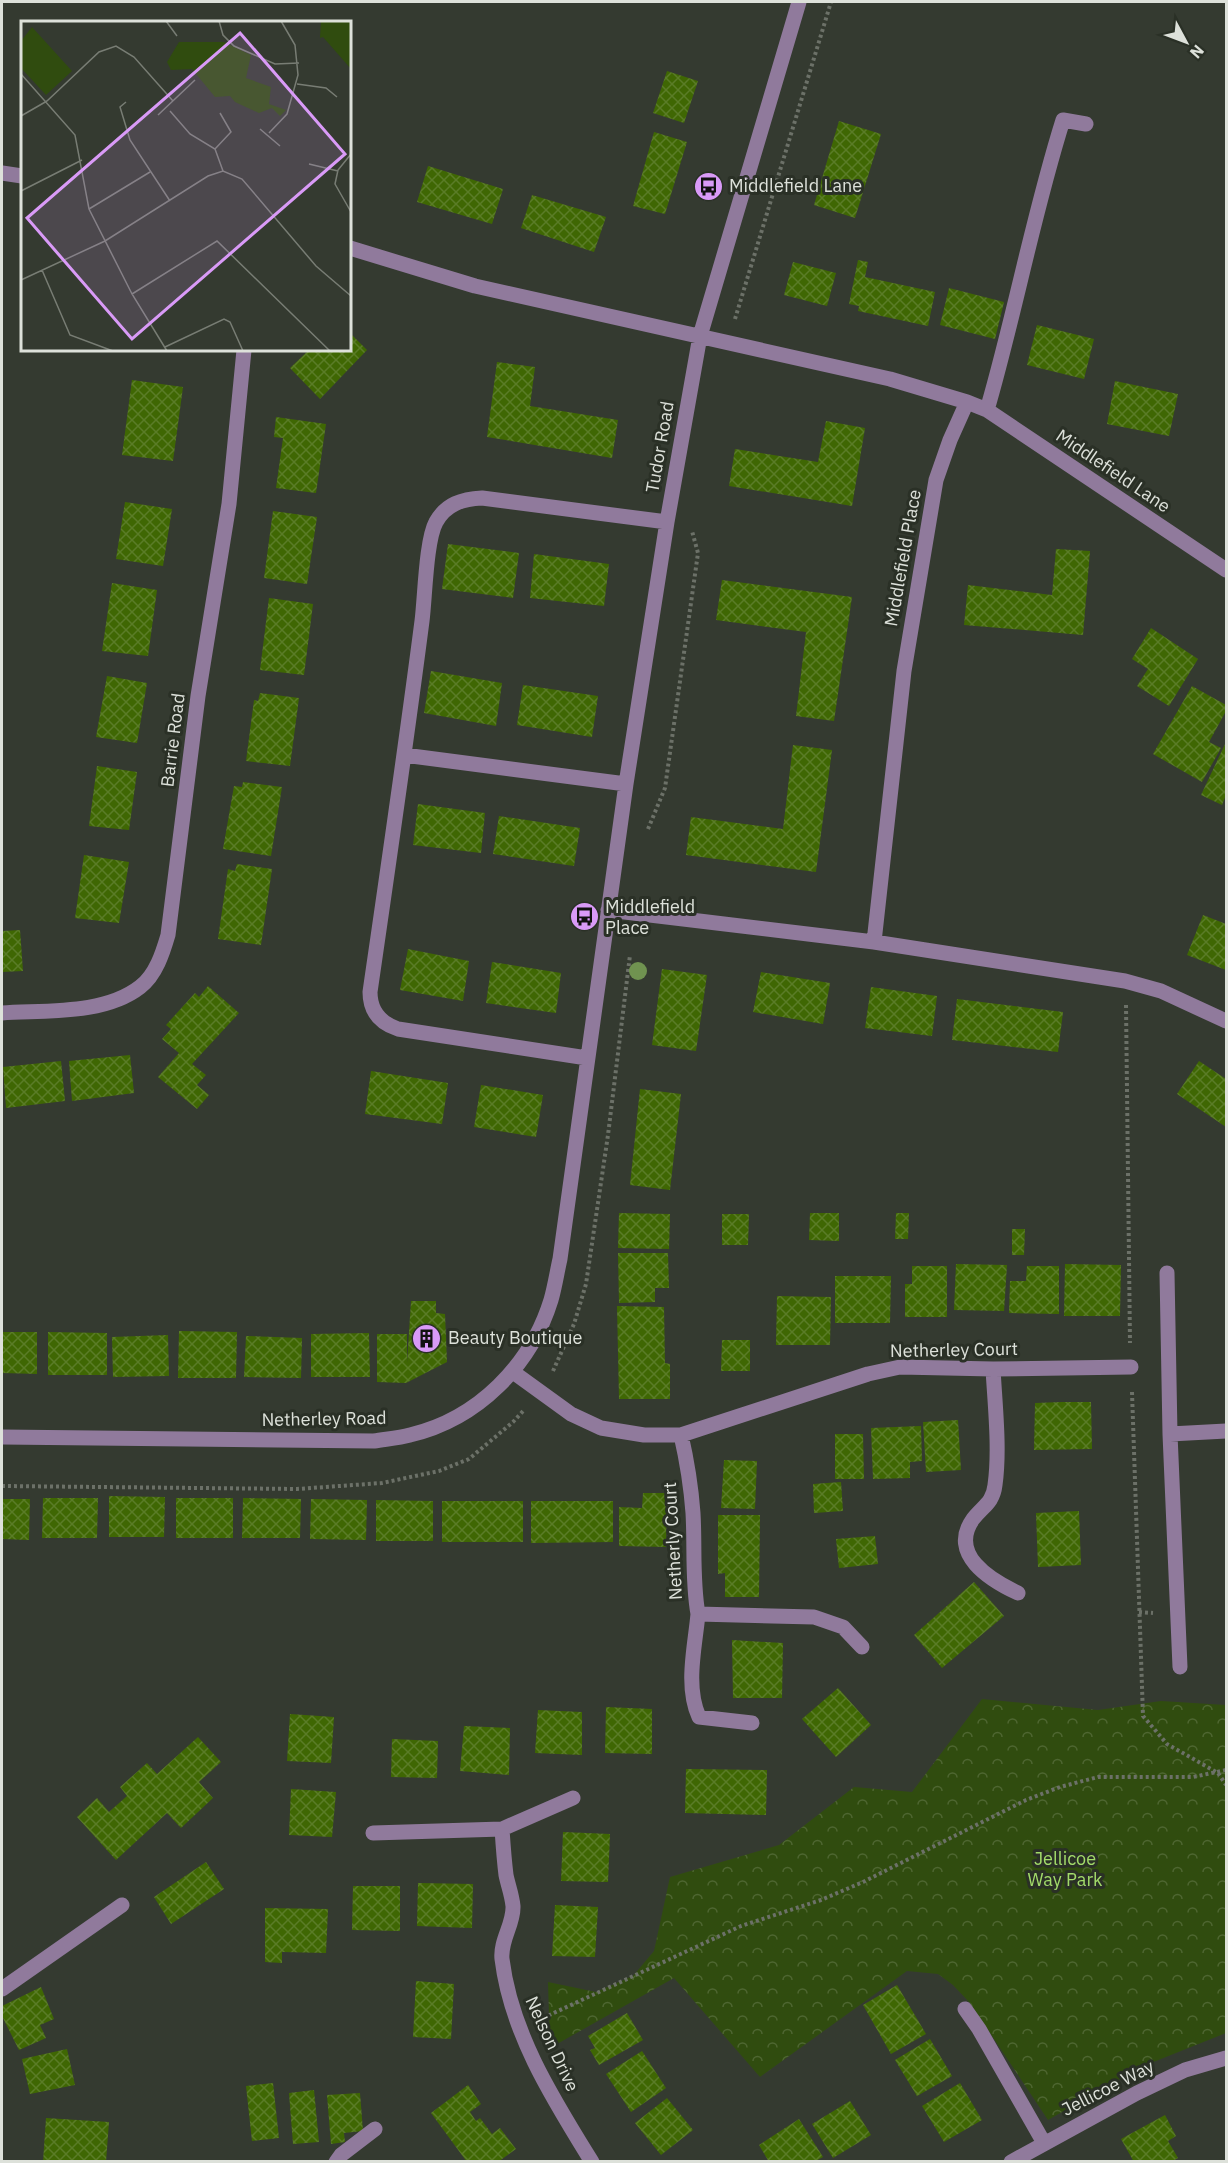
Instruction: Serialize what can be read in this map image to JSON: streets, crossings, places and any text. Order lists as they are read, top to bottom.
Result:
{
  "streets": {
    "street": [
      "Tudor Road",
      "Middlefield Lane",
      "Middlefield Place",
      "Barrie Road",
      "Netherley Court",
      "Netherley Road",
      "Netherly Court",
      "Nelson Drive",
      "Jellicoe Way"
    ]
  },
  "crossings": [
    ["Tudor Road", "Middlefield Lane"],
    ["Tudor Road", "Netherley Road"],
    ["Middlefield Lane", "Middlefield Place"],
    ["Netherley Court", "Netherly Court"]
  ],
  "parks": ["Jellicoe Way Park"],
  "places": {
    "bus stop": ["Middlefield Lane", "Middlefield Place"],
    "building": ["Beauty Boutique"]
  },
  "north": "bottom right"
}
